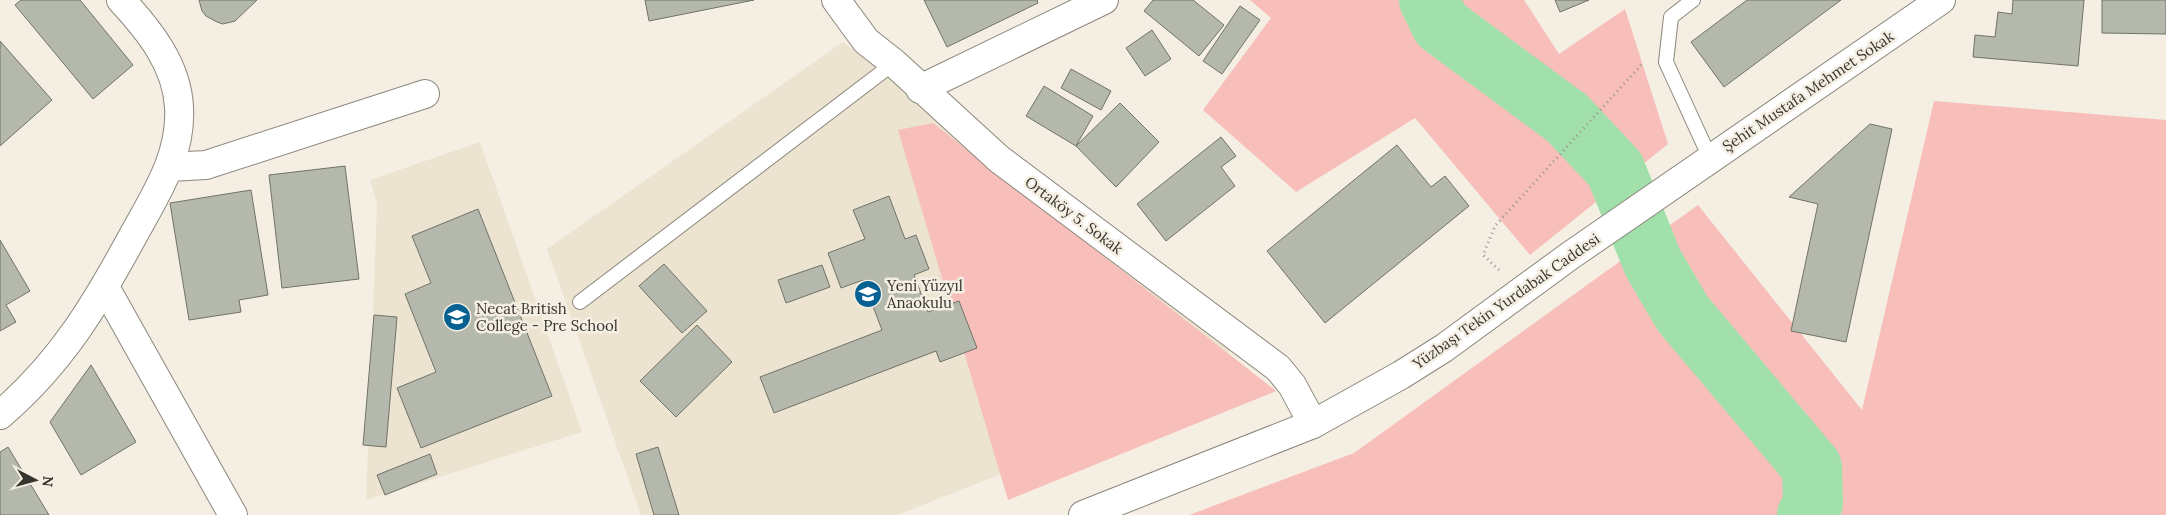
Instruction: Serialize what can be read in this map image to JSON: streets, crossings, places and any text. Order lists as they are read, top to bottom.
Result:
{
  "streets": {
    "street": ["Şehit Mustafa Mehmet Sokak", "Ortaköy 5. Sokak", "Yüzbaşı Tekin Yurdabak Caddesi"]
  },
  "crossings": [
    ["Şehit Mustafa Mehmet Sokak", "Yüzbaşı Tekin Yurdabak Caddesi"],
    ["Ortaköy 5. Sokak", "Yüzbaşı Tekin Yurdabak Caddesi"]
  ],
  "places": {
    "school or university": ["Yeni Yüzyıl Anaokulu", "Necat British College - Pre School"]
  },
  "north": "right"
}
